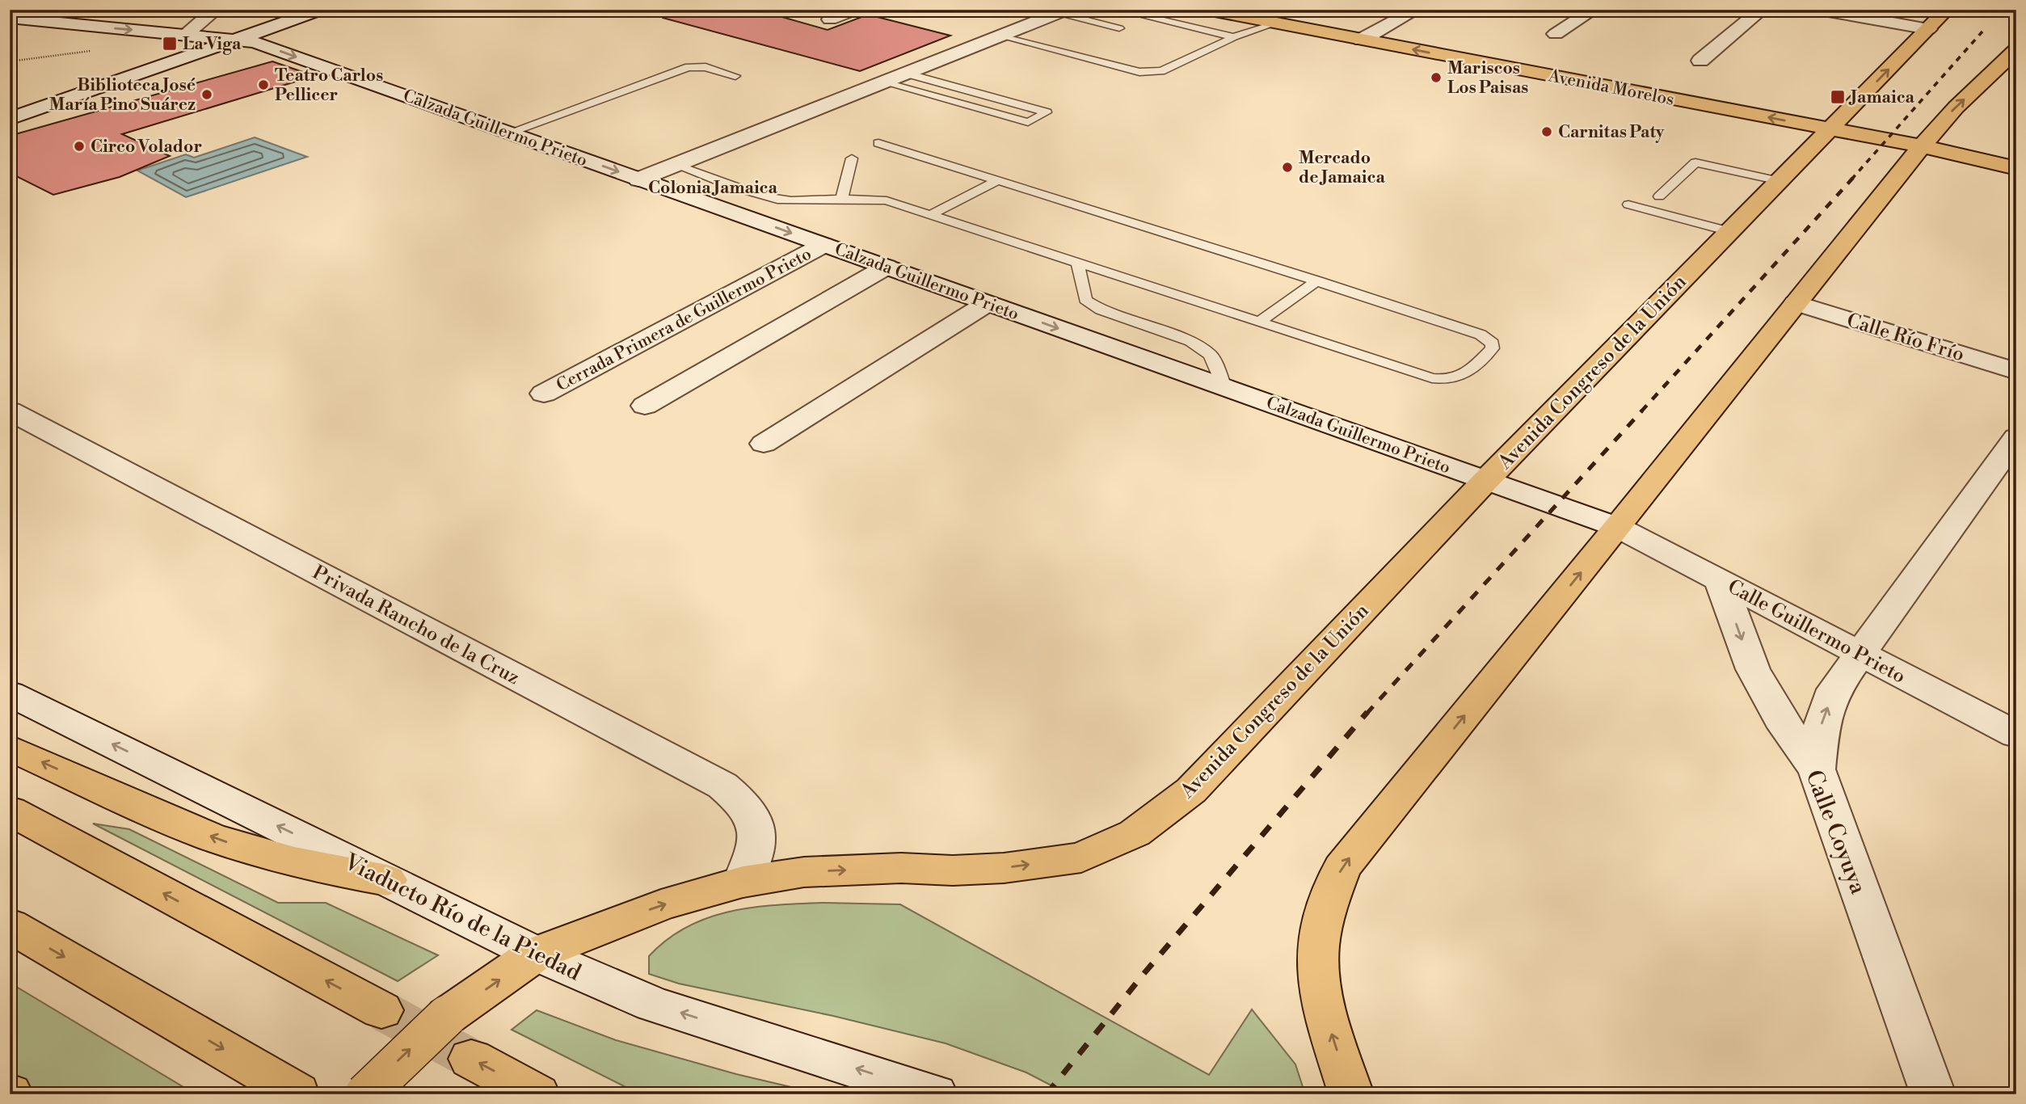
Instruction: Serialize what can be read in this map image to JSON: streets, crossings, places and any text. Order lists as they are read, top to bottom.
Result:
{
  "streets": {
    "main road": ["Avenida Morelos", "Avenida Congreso de la Unión"],
    "street": [
      "Calzada Guillermo Prieto",
      "Cerrada Primera de Guillermo Prieto",
      "Calle Río Frío",
      "Privada Rancho de la Cruz",
      "Calle Guillermo Prieto",
      "Calle Coyuya",
      "Viaducto Río de la Piedad"
    ]
  },
  "crossings": [
    ["Avenida Morelos", "Avenida Congreso de la Unión"],
    ["Calzada Guillermo Prieto", "Cerrada Primera de Guillermo Prieto"],
    ["Calzada Guillermo Prieto", "Avenida Congreso de la Unión"],
    ["Calzada Guillermo Prieto", "Calle Guillermo Prieto"],
    ["Avenida Congreso de la Unión", "Privada Rancho de la Cruz"],
    ["Avenida Congreso de la Unión", "Viaducto Río de la Piedad"],
    ["Calle Guillermo Prieto", "Calle Coyuya"]
  ],
  "one_way": [
    "Avenida Morelos",
    "Calzada Guillermo Prieto",
    "Avenida Congreso de la Unión",
    "Calle Coyuya",
    "Viaducto Río de la Piedad"
  ],
  "districts": ["Colonia Jamaica"],
  "places": {
    "transit": ["La Viga", "Jamaica"],
    "other": [
      "Mariscos Los Paisas",
      "Teatro Carlos Pellicer",
      "Biblioteca José María Pino Suárez",
      "Carnitas Paty",
      "Circo Volador",
      "Mercado de Jamaica"
    ]
  }
}
